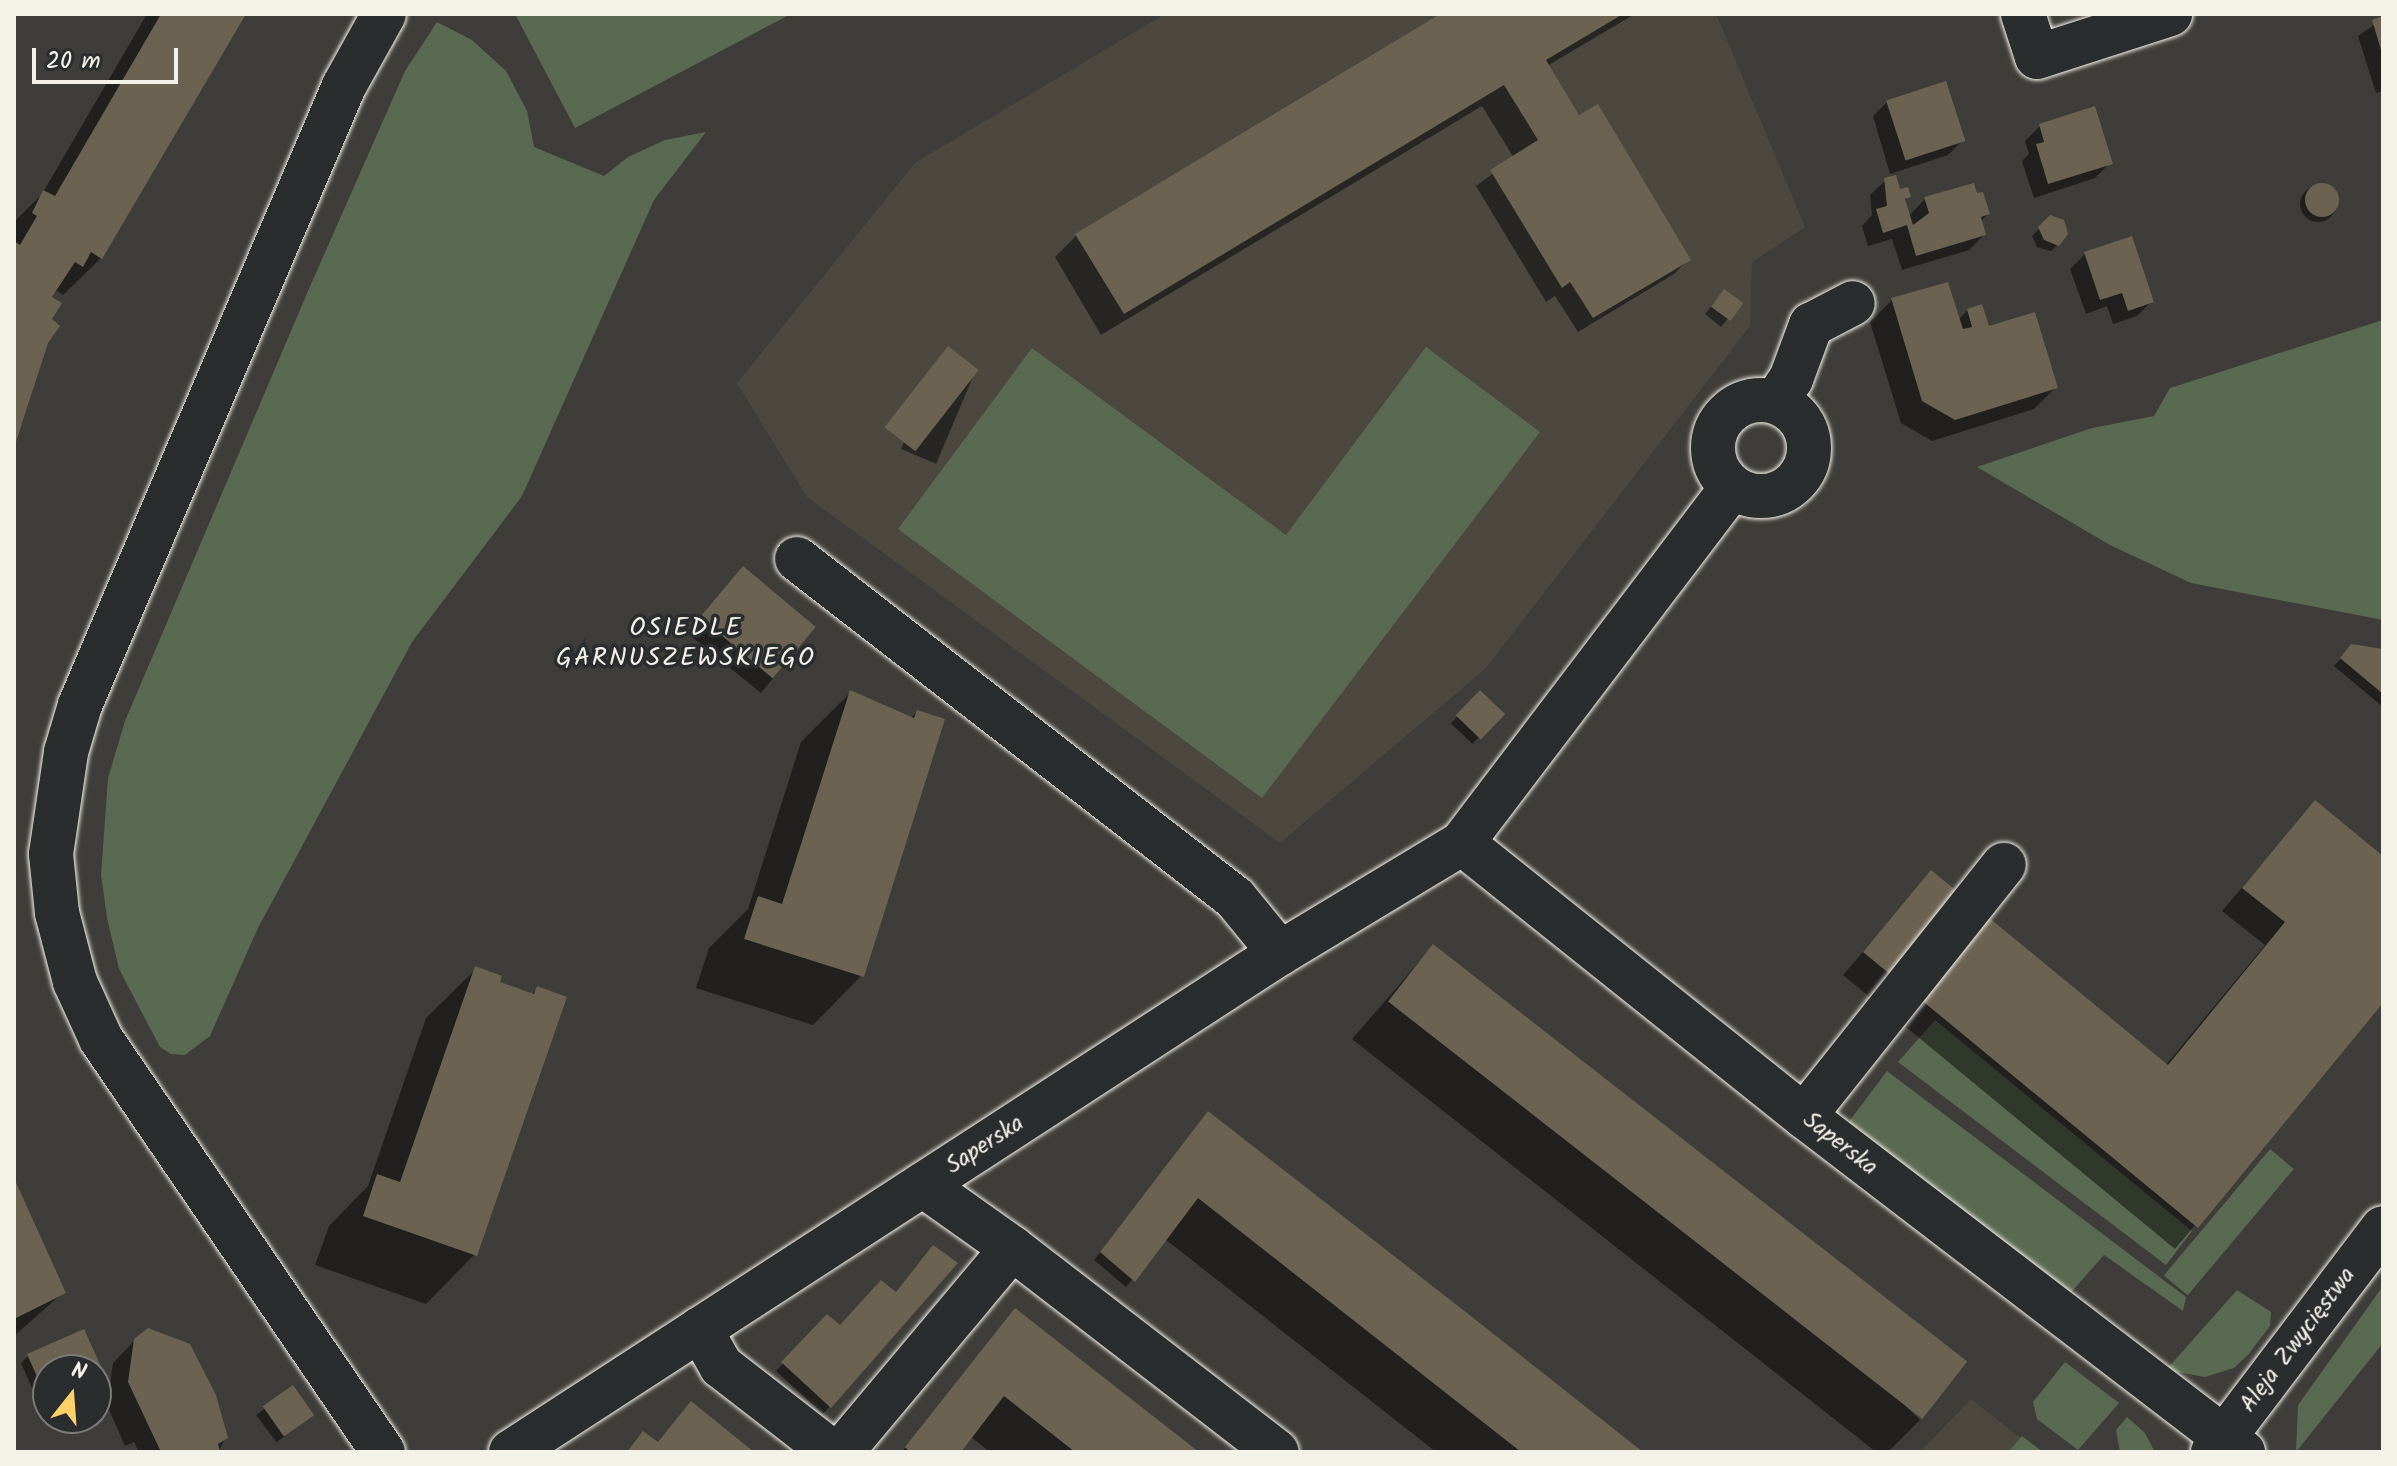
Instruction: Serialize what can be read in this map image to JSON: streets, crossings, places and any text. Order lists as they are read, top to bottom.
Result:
{
  "streets": {
    "street": ["Saperska", "Aleja Zwycięstwa"]
  },
  "crossings": [
    ["Saperska", "Aleja Zwycięstwa"]
  ],
  "districts": ["OSIEDLE GARNUSZEWSKIEGO"],
  "scale_bar": "20 m",
  "north": "top"
}
